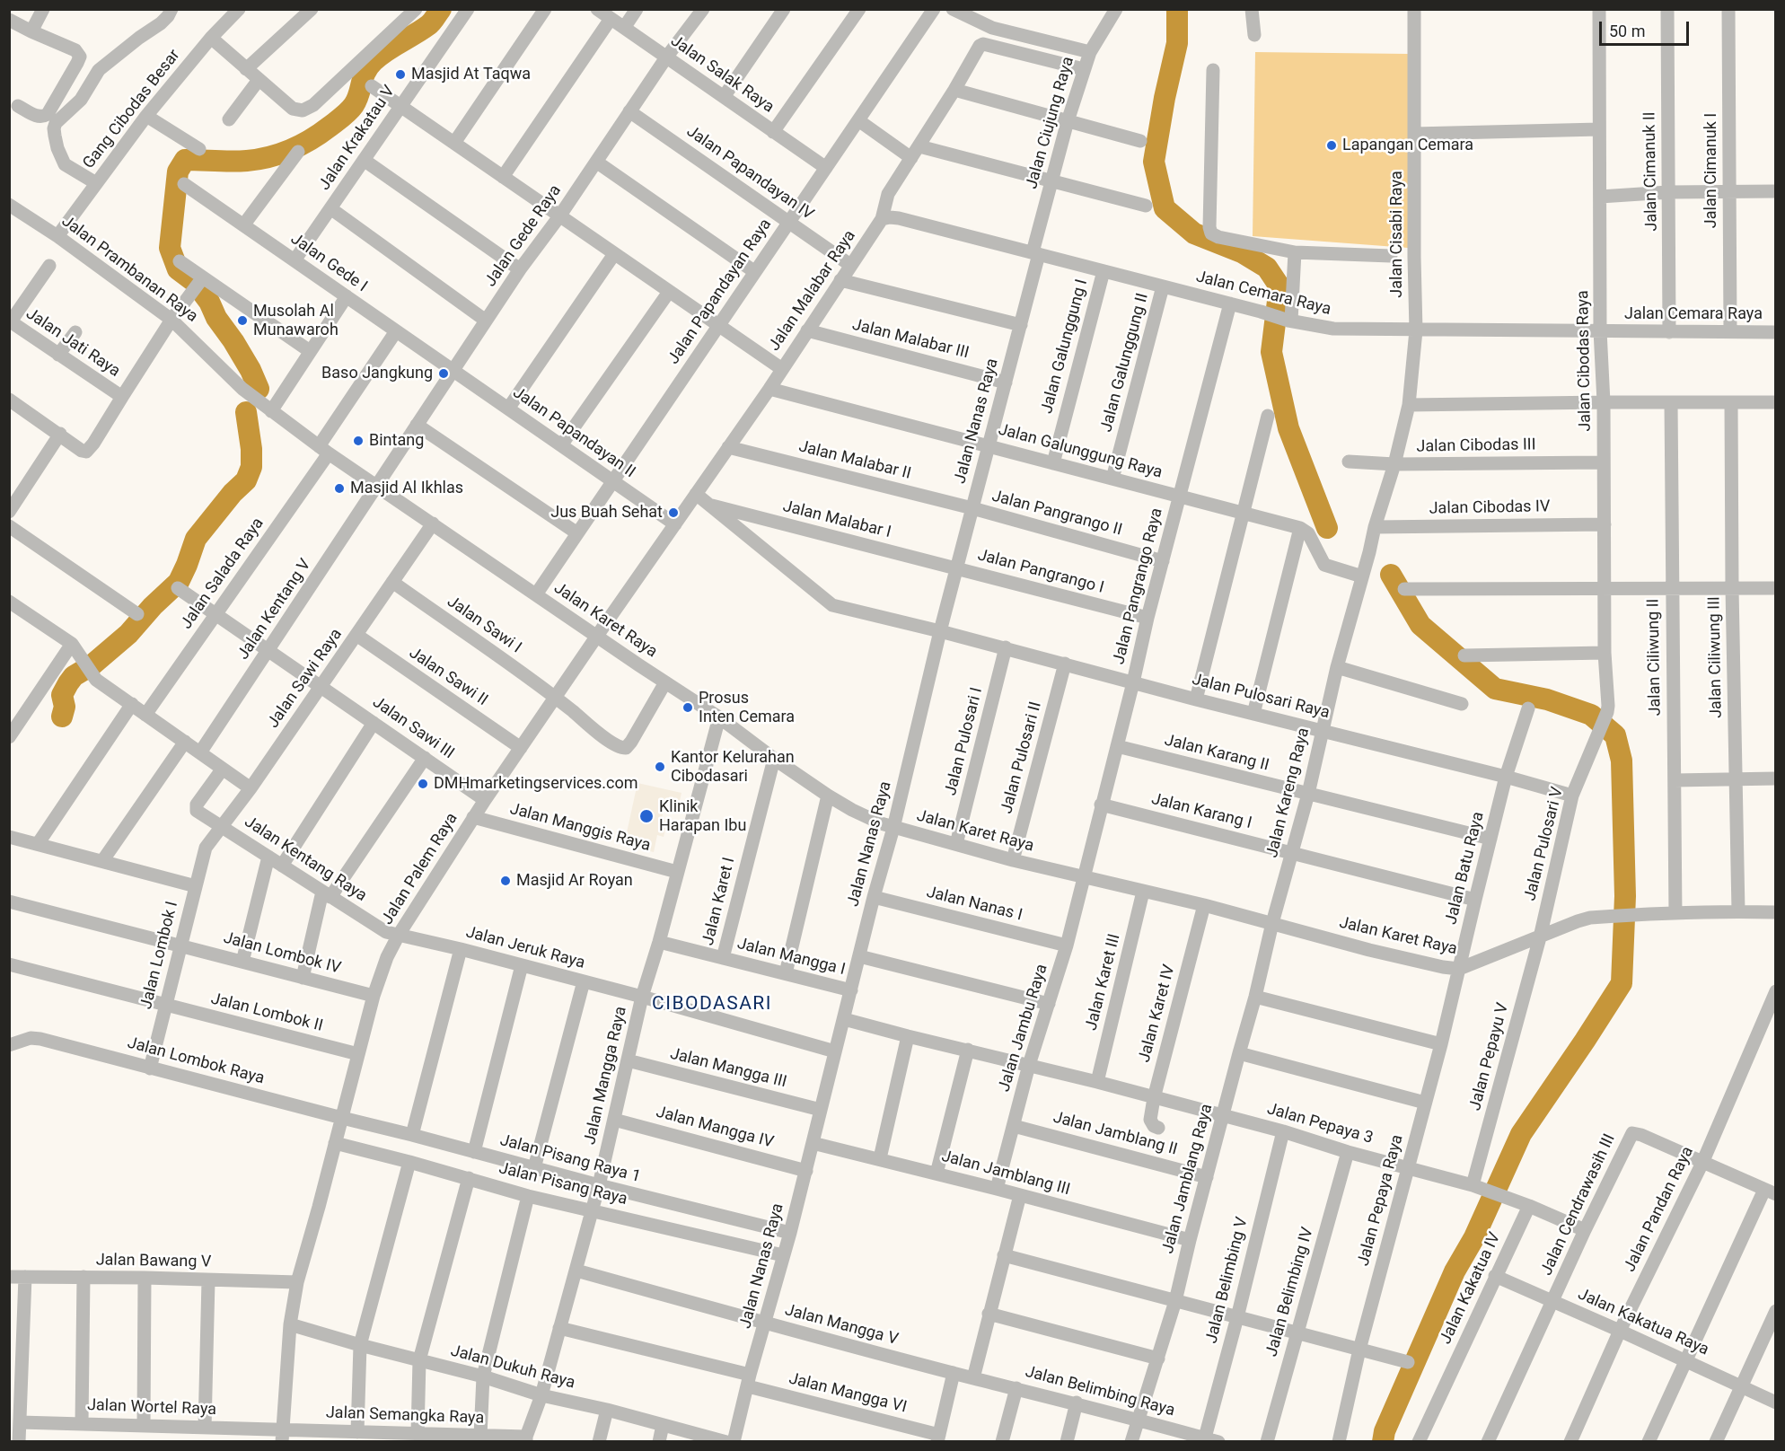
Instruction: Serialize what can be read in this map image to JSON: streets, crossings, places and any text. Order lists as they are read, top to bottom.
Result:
{
  "streets": {
    "street": [
      "Jalan Salak Raya",
      "Gang Cibodas Besar",
      "Jalan Ciujung Raya",
      "Jalan Krakatau V",
      "Jalan Cimanuk I",
      "Jalan Cimanuk II",
      "Jalan Papandayan IV",
      "Jalan Cisabi Raya",
      "Jalan Gede Raya",
      "Jalan Gede I",
      "Jalan Prambanan Raya",
      "Jalan Malabar Raya",
      "Jalan Papandayan Raya",
      "Jalan Cemara Raya",
      "Jalan Malabar III",
      "Jalan Jati Raya",
      "Jalan Galunggung I",
      "Jalan Cibodas Raya",
      "Jalan Galunggung II",
      "Jalan Nanas Raya",
      "Jalan Papandayan II",
      "Jalan Cibodas III",
      "Jalan Galunggung Raya",
      "Jalan Malabar II",
      "Jalan Cibodas IV",
      "Jalan Pangrango II",
      "Jalan Malabar I",
      "Jalan Pangrango I",
      "Jalan Salada Raya",
      "Jalan Pangrango Raya",
      "Jalan Kentang V",
      "Jalan Karet Raya",
      "Jalan Sawi I",
      "Jalan Ciliwung II",
      "Jalan Ciliwung III",
      "Jalan Sawi II",
      "Jalan Sawi Raya",
      "Jalan Pulosari Raya",
      "Jalan Sawi III",
      "Jalan Pulosari I",
      "Jalan Karang II",
      "Jalan Pulosari II",
      "Jalan Kareng Raya",
      "Jalan Karang I",
      "Jalan Manggis Raya",
      "Jalan Pulosari V",
      "Jalan Kentang Raya",
      "Jalan Batu Raya",
      "Jalan Palem Raya",
      "Jalan Karet I",
      "Jalan Nanas I",
      "Jalan Jeruk Raya",
      "Jalan Lombok IV",
      "Jalan Lombok I",
      "Jalan Mangga I",
      "Jalan Karet III",
      "Jalan Lombok II",
      "Jalan Karet IV",
      "Jalan Jambu Raya",
      "Jalan Pepayu V",
      "Jalan Lombok Raya",
      "Jalan Mangga III",
      "Jalan Mangga Raya",
      "Jalan Pepaya 3",
      "Jalan Mangga IV",
      "Jalan Jamblang II",
      "Jalan Pisang Raya 1",
      "Jalan Jamblang III",
      "Jalan Jamblang Raya",
      "Jalan Pisang Raya",
      "Jalan Pepaya Raya",
      "Jalan Cendrawasih III",
      "Jalan Pandan Raya",
      "Jalan Bawang V",
      "Jalan Belimbing V",
      "Jalan Kakatua IV",
      "Jalan Belimbing IV",
      "Jalan Kakatua Raya",
      "Jalan Mangga V",
      "Jalan Dukuh Raya",
      "Jalan Belimbing Raya",
      "Jalan Mangga VI",
      "Jalan Wortel Raya",
      "Jalan Semangka Raya"
    ]
  },
  "crossings": [
    ["Jalan Salak Raya", "Jalan Gede Raya"],
    ["Jalan Salak Raya", "Jalan Papandayan Raya"],
    ["Gang Cibodas Besar", "Jalan Prambanan Raya"],
    ["Jalan Ciujung Raya", "Jalan Malabar Raya"],
    ["Jalan Ciujung Raya", "Jalan Cemara Raya"],
    ["Jalan Ciujung Raya", "Jalan Nanas Raya"],
    ["Jalan Krakatau V", "Jalan Gede I"],
    ["Jalan Cimanuk I", "Jalan Cemara Raya"],
    ["Jalan Cimanuk II", "Jalan Cemara Raya"],
    ["Jalan Papandayan IV", "Jalan Gede Raya"],
    ["Jalan Papandayan IV", "Jalan Malabar Raya"],
    ["Jalan Papandayan IV", "Jalan Papandayan Raya"],
    ["Jalan Cisabi Raya", "Jalan Cemara Raya"],
    ["Jalan Gede Raya", "Jalan Gede I"],
    ["Jalan Gede Raya", "Jalan Papandayan II"],
    ["Jalan Gede Raya", "Jalan Kentang V"],
    ["Jalan Gede Raya", "Jalan Karet Raya"],
    ["Jalan Gede I", "Jalan Papandayan II"],
    ["Jalan Gede I", "Jalan Salada Raya"],
    ["Jalan Prambanan Raya", "Jalan Jati Raya"],
    ["Jalan Prambanan Raya", "Jalan Karet Raya"],
    ["Jalan Malabar Raya", "Jalan Cemara Raya"],
    ["Jalan Malabar Raya", "Jalan Malabar III"],
    ["Jalan Malabar Raya", "Jalan Papandayan II"],
    ["Jalan Malabar Raya", "Jalan Galunggung Raya"],
    ["Jalan Malabar Raya", "Jalan Malabar II"],
    ["Jalan Malabar Raya", "Jalan Karet Raya"],
    ["Jalan Malabar Raya", "Jalan Pulosari Raya"],
    ["Jalan Malabar Raya", "Jalan Palem Raya"],
    ["Jalan Papandayan Raya", "Jalan Papandayan II"],
    ["Jalan Papandayan Raya", "Jalan Karet Raya"],
    ["Jalan Cemara Raya", "Jalan Galunggung I"],
    ["Jalan Cemara Raya", "Jalan Cibodas Raya"],
    ["Jalan Cemara Raya", "Jalan Galunggung II"],
    ["Jalan Cemara Raya", "Jalan Nanas Raya"],
    ["Jalan Cemara Raya", "Jalan Pangrango Raya"],
    ["Jalan Malabar III", "Jalan Nanas Raya"],
    ["Jalan Galunggung I", "Jalan Galunggung Raya"],
    ["Jalan Cibodas Raya", "Jalan Cibodas III"],
    ["Jalan Cibodas Raya", "Jalan Cibodas IV"],
    ["Jalan Cibodas Raya", "Jalan Pulosari V"],
    ["Jalan Galunggung II", "Jalan Galunggung Raya"],
    ["Jalan Nanas Raya", "Jalan Galunggung Raya"],
    ["Jalan Nanas Raya", "Jalan Malabar II"],
    ["Jalan Nanas Raya", "Jalan Pangrango II"],
    ["Jalan Nanas Raya", "Jalan Malabar I"],
    ["Jalan Nanas Raya", "Jalan Pangrango I"],
    ["Jalan Nanas Raya", "Jalan Karet Raya"],
    ["Jalan Nanas Raya", "Jalan Pulosari Raya"],
    ["Jalan Nanas Raya", "Jalan Nanas I"],
    ["Jalan Nanas Raya", "Jalan Jeruk Raya"],
    ["Jalan Nanas Raya", "Jalan Mangga I"],
    ["Jalan Nanas Raya", "Jalan Mangga III"],
    ["Jalan Nanas Raya", "Jalan Pepaya 3"],
    ["Jalan Nanas Raya", "Jalan Mangga IV"],
    ["Jalan Nanas Raya", "Jalan Pisang Raya 1"],
    ["Jalan Nanas Raya", "Jalan Jamblang III"],
    ["Jalan Nanas Raya", "Jalan Pisang Raya"],
    ["Jalan Nanas Raya", "Jalan Mangga V"],
    ["Jalan Nanas Raya", "Jalan Mangga VI"],
    ["Jalan Galunggung Raya", "Jalan Pangrango Raya"],
    ["Jalan Malabar II", "Jalan Pangrango II"],
    ["Jalan Cibodas IV", "Jalan Kareng Raya"],
    ["Jalan Pangrango II", "Jalan Pangrango Raya"],
    ["Jalan Malabar I", "Jalan Pangrango I"],
    ["Jalan Malabar I", "Jalan Pulosari Raya"],
    ["Jalan Pangrango I", "Jalan Pangrango Raya"],
    ["Jalan Salada Raya", "Jalan Karet Raya"],
    ["Jalan Salada Raya", "Jalan Sawi III"],
    ["Jalan Pangrango Raya", "Jalan Karet Raya"],
    ["Jalan Pangrango Raya", "Jalan Pulosari Raya"],
    ["Jalan Pangrango Raya", "Jalan Karang II"],
    ["Jalan Pangrango Raya", "Jalan Karang I"],
    ["Jalan Pangrango Raya", "Jalan Jambu Raya"],
    ["Jalan Kentang V", "Jalan Karet Raya"],
    ["Jalan Kentang V", "Jalan Sawi III"],
    ["Jalan Karet Raya", "Jalan Sawi I"],
    ["Jalan Karet Raya", "Jalan Ciliwung II"],
    ["Jalan Karet Raya", "Jalan Ciliwung III"],
    ["Jalan Karet Raya", "Jalan Sawi Raya"],
    ["Jalan Karet Raya", "Jalan Pulosari I"],
    ["Jalan Karet Raya", "Jalan Pulosari II"],
    ["Jalan Karet Raya", "Jalan Kareng Raya"],
    ["Jalan Karet Raya", "Jalan Pulosari V"],
    ["Jalan Karet Raya", "Jalan Batu Raya"],
    ["Jalan Karet Raya", "Jalan Palem Raya"],
    ["Jalan Karet Raya", "Jalan Karet I"],
    ["Jalan Karet Raya", "Jalan Karet III"],
    ["Jalan Karet Raya", "Jalan Karet IV"],
    ["Jalan Karet Raya", "Jalan Jambu Raya"],
    ["Jalan Karet Raya", "Jalan Pepayu V"],
    ["Jalan Karet Raya", "Jalan Mangga Raya"],
    ["Jalan Karet Raya", "Jalan Jamblang Raya"],
    ["Jalan Karet Raya", "Jalan Pepaya Raya"],
    ["Jalan Sawi I", "Jalan Sawi Raya"],
    ["Jalan Sawi I", "Jalan Palem Raya"],
    ["Jalan Sawi II", "Jalan Sawi Raya"],
    ["Jalan Sawi II", "Jalan Palem Raya"],
    ["Jalan Sawi Raya", "Jalan Sawi III"],
    ["Jalan Sawi Raya", "Jalan Kentang Raya"],
    ["Jalan Sawi Raya", "Jalan Lombok I"],
    ["Jalan Pulosari Raya", "Jalan Pulosari I"],
    ["Jalan Pulosari Raya", "Jalan Pulosari II"],
    ["Jalan Pulosari Raya", "Jalan Kareng Raya"],
    ["Jalan Pulosari Raya", "Jalan Pulosari V"],
    ["Jalan Pulosari Raya", "Jalan Batu Raya"],
    ["Jalan Sawi III", "Jalan Palem Raya"],
    ["Jalan Karang II", "Jalan Kareng Raya"],
    ["Jalan Karang II", "Jalan Batu Raya"],
    ["Jalan Kareng Raya", "Jalan Karang I"],
    ["Jalan Kareng Raya", "Jalan Jamblang Raya"],
    ["Jalan Karang I", "Jalan Batu Raya"],
    ["Jalan Manggis Raya", "Jalan Palem Raya"],
    ["Jalan Manggis Raya", "Jalan Mangga Raya"],
    ["Jalan Pulosari V", "Jalan Pepayu V"],
    ["Jalan Kentang Raya", "Jalan Palem Raya"],
    ["Jalan Kentang Raya", "Jalan Jeruk Raya"],
    ["Jalan Batu Raya", "Jalan Pepaya Raya"],
    ["Jalan Palem Raya", "Jalan Jeruk Raya"],
    ["Jalan Palem Raya", "Jalan Lombok IV"],
    ["Jalan Palem Raya", "Jalan Lombok II"],
    ["Jalan Palem Raya", "Jalan Lombok Raya"],
    ["Jalan Palem Raya", "Jalan Pisang Raya 1"],
    ["Jalan Palem Raya", "Jalan Pisang Raya"],
    ["Jalan Palem Raya", "Jalan Bawang V"],
    ["Jalan Palem Raya", "Jalan Dukuh Raya"],
    ["Jalan Palem Raya", "Jalan Wortel Raya"],
    ["Jalan Palem Raya", "Jalan Semangka Raya"],
    ["Jalan Karet I", "Jalan Mangga I"],
    ["Jalan Nanas I", "Jalan Jambu Raya"],
    ["Jalan Jeruk Raya", "Jalan Mangga Raya"],
    ["Jalan Lombok IV", "Jalan Lombok I"],
    ["Jalan Lombok I", "Jalan Lombok II"],
    ["Jalan Lombok I", "Jalan Lombok Raya"],
    ["Jalan Mangga I", "Jalan Mangga Raya"],
    ["Jalan Karet III", "Jalan Pepaya 3"],
    ["Jalan Karet IV", "Jalan Pepaya 3"],
    ["Jalan Jambu Raya", "Jalan Pepaya 3"],
    ["Jalan Jambu Raya", "Jalan Jamblang II"],
    ["Jalan Jambu Raya", "Jalan Jamblang III"],
    ["Jalan Pepayu V", "Jalan Pepaya 3"],
    ["Jalan Lombok Raya", "Jalan Pisang Raya 1"],
    ["Jalan Lombok Raya", "Jalan Pisang Raya"],
    ["Jalan Mangga III", "Jalan Mangga Raya"],
    ["Jalan Mangga Raya", "Jalan Mangga IV"],
    ["Jalan Mangga Raya", "Jalan Pisang Raya 1"],
    ["Jalan Mangga Raya", "Jalan Pisang Raya"],
    ["Jalan Mangga Raya", "Jalan Mangga V"],
    ["Jalan Mangga Raya", "Jalan Dukuh Raya"],
    ["Jalan Mangga Raya", "Jalan Mangga VI"],
    ["Jalan Mangga Raya", "Jalan Semangka Raya"],
    ["Jalan Pepaya 3", "Jalan Jamblang Raya"],
    ["Jalan Pepaya 3", "Jalan Pepaya Raya"],
    ["Jalan Pepaya 3", "Jalan Belimbing V"],
    ["Jalan Pepaya 3", "Jalan Kakatua IV"],
    ["Jalan Pepaya 3", "Jalan Belimbing IV"],
    ["Jalan Jamblang II", "Jalan Jamblang Raya"],
    ["Jalan Pisang Raya 1", "Jalan Pisang Raya"],
    ["Jalan Jamblang III", "Jalan Jamblang Raya"],
    ["Jalan Jamblang Raya", "Jalan Belimbing Raya"],
    ["Jalan Cendrawasih III", "Jalan Pandan Raya"],
    ["Jalan Cendrawasih III", "Jalan Kakatua Raya"],
    ["Jalan Pandan Raya", "Jalan Kakatua Raya"],
    ["Jalan Belimbing V", "Jalan Belimbing Raya"],
    ["Jalan Kakatua IV", "Jalan Kakatua Raya"],
    ["Jalan Mangga V", "Jalan Belimbing Raya"],
    ["Jalan Wortel Raya", "Jalan Semangka Raya"]
  ],
  "districts": ["CIBODASARI"],
  "places": [
    "Masjid At Taqwa",
    "Lapangan Cemara",
    "Musolah Al Munawaroh",
    "Baso Jangkung",
    "Bintang",
    "Masjid Al Ikhlas",
    "Jus Buah Sehat",
    "Prosus Inten Cemara",
    "Kantor Kelurahan Cibodasari",
    "DMHmarketingservices.com",
    "Klinik Harapan Ibu",
    "Masjid Ar Royan"
  ],
  "scale_bar": "50 m"
}
